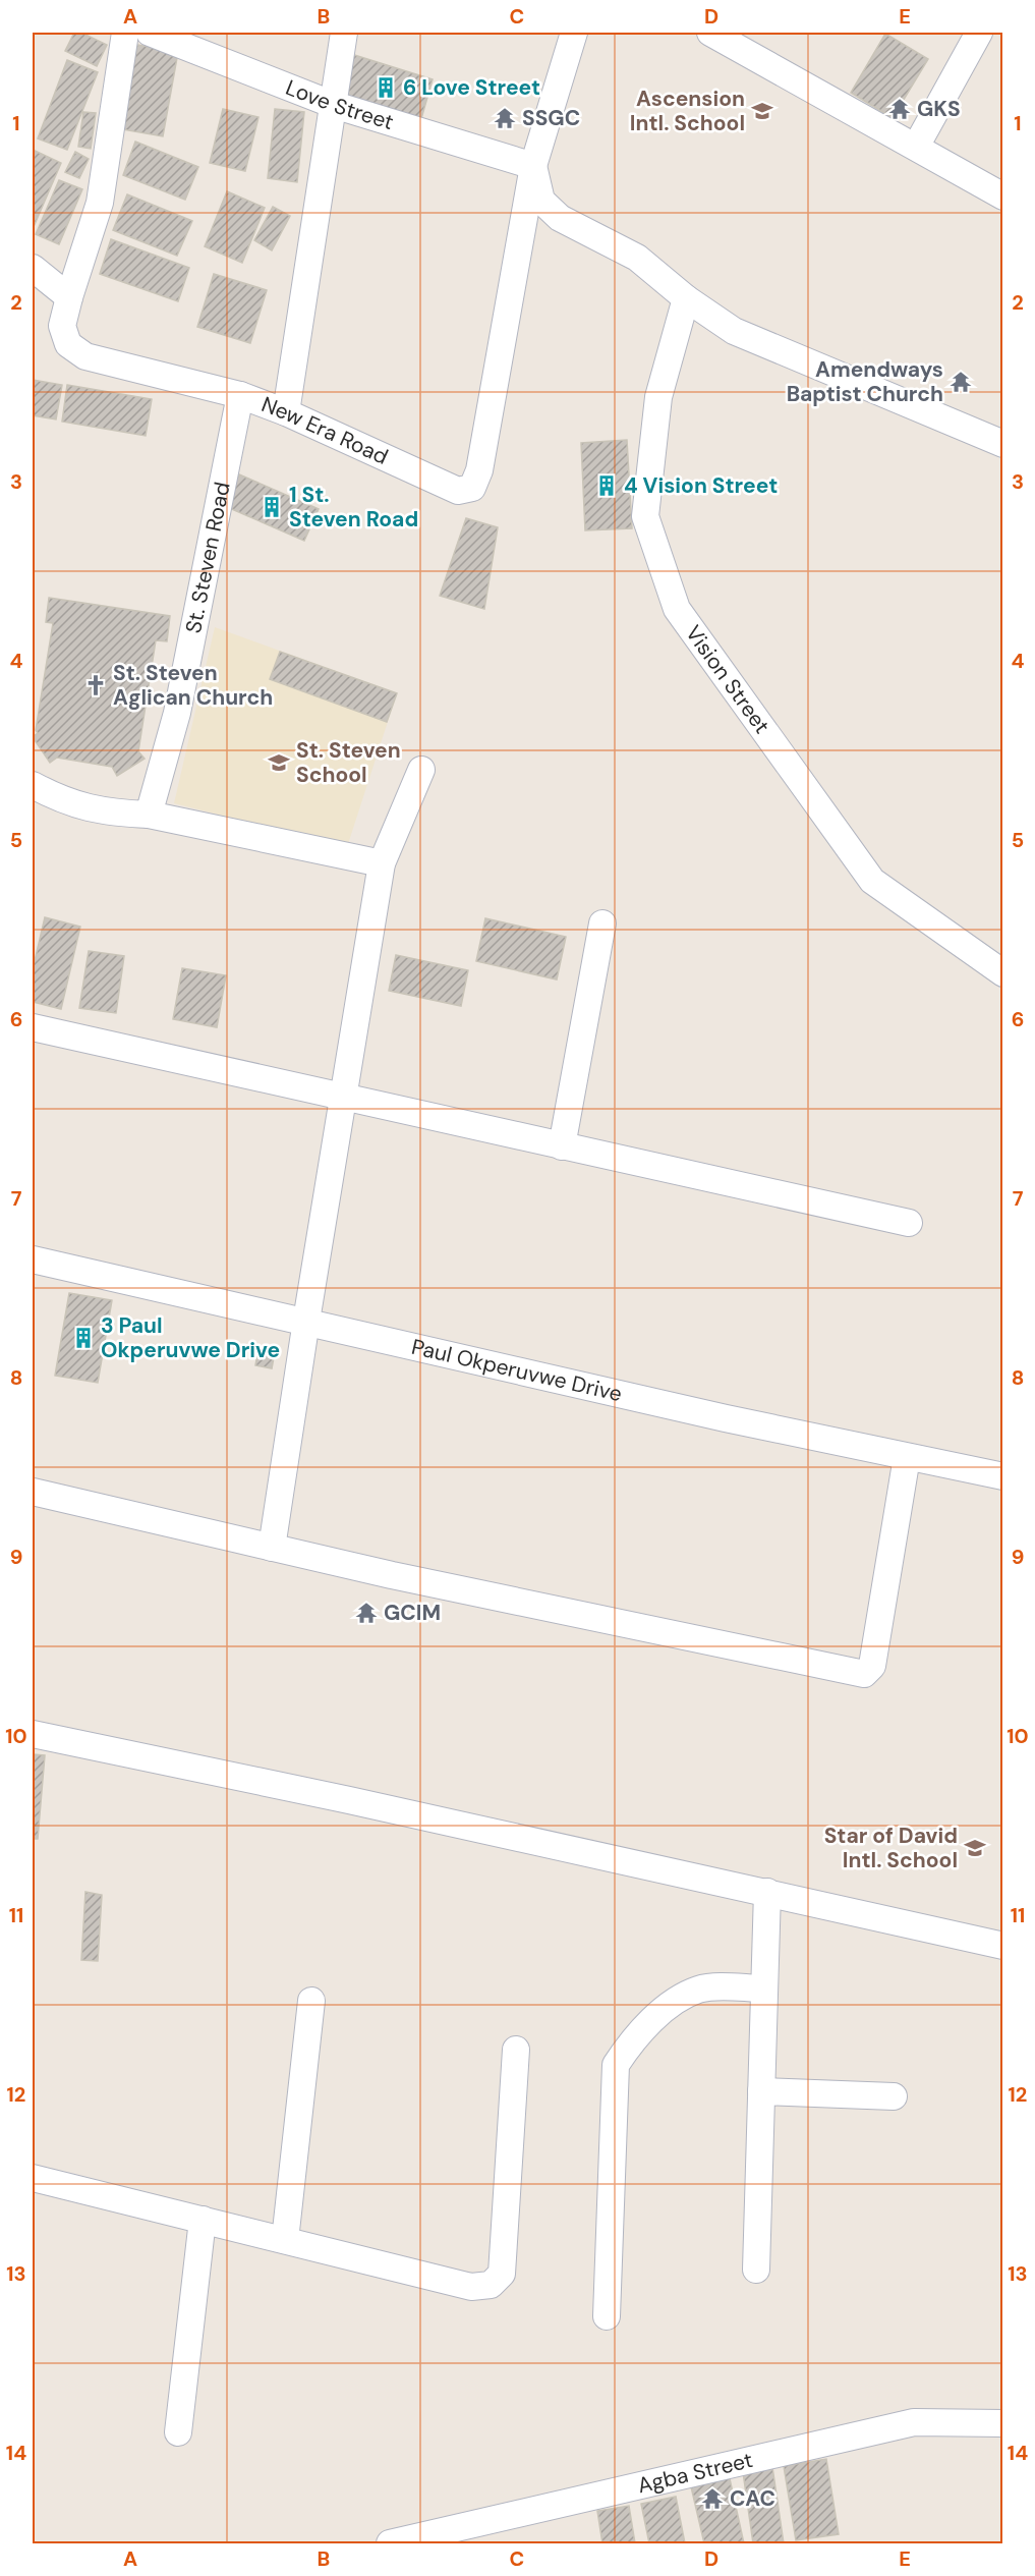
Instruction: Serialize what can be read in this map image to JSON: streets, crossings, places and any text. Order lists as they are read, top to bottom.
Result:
{
  "streets": {
    "street": [
      "Love Street",
      "New Era Road",
      "St. Steven Road",
      "Vision Street",
      "Paul Okperuvwe Drive",
      "Agba Street"
    ]
  },
  "crossings": [
    ["Love Street", "New Era Road"],
    ["New Era Road", "St. Steven Road"]
  ],
  "places": {
    "building": [
      "6 Love Street",
      "4 Vision Street",
      "1 St. Steven Road",
      "3 Paul Okperuvwe Drive"
    ],
    "temple": [
      "GKS",
      "SSGC",
      "Amendways Baptist Church",
      "GCIM",
      "CAC"
    ],
    "school or university": ["Ascension Intl. School", "St. Steven School", "Star of David Intl. School"],
    "church": ["St. Steven Aglican Church"]
  },
  "grid": {
    "columns": [
      "A",
      "B",
      "C",
      "D",
      "E"
    ],
    "rows": [
      "1",
      "2",
      "3",
      "4",
      "5",
      "6",
      "7",
      "8",
      "9",
      "10",
      "11",
      "12",
      "13",
      "14"
    ]
  }
}
